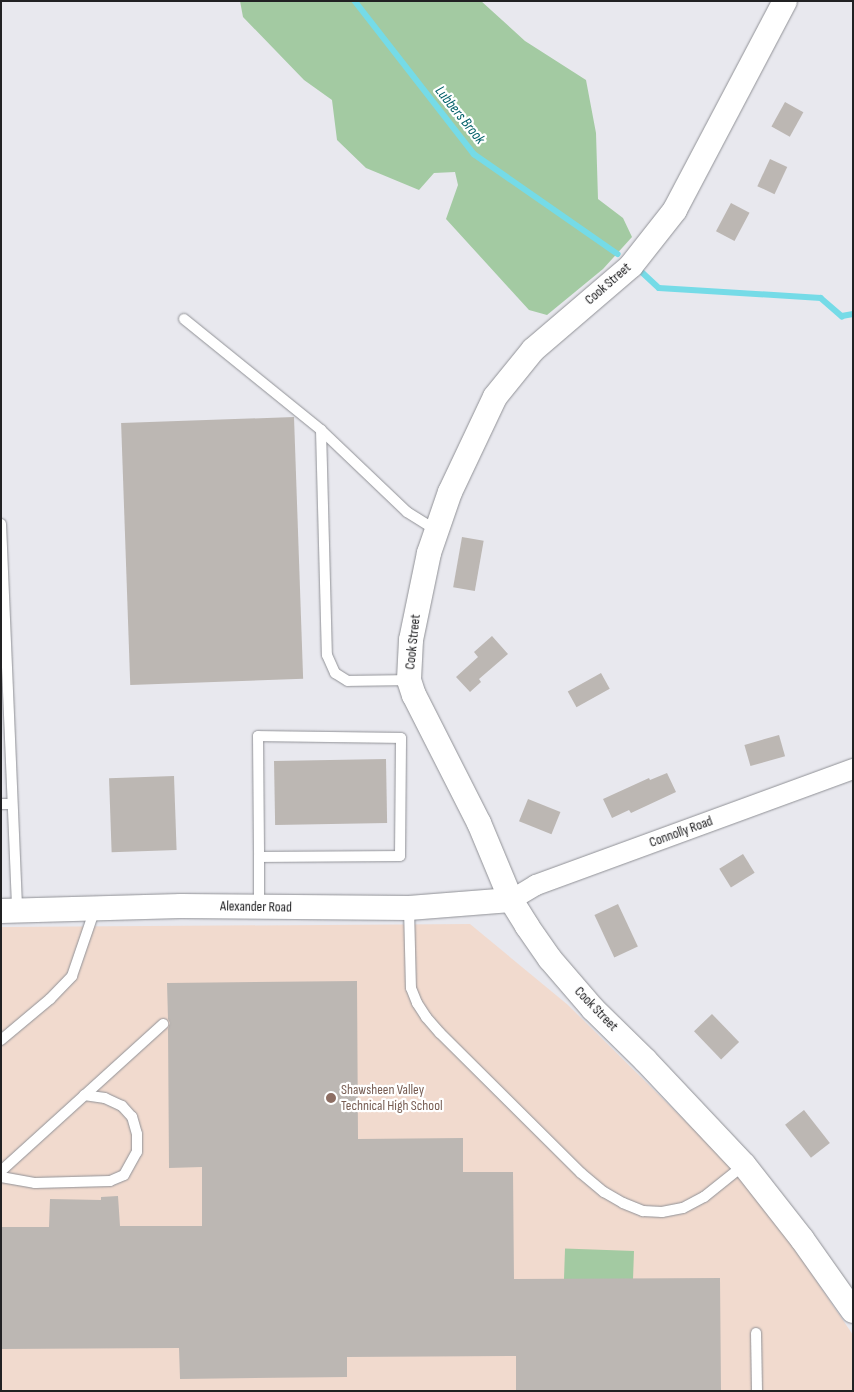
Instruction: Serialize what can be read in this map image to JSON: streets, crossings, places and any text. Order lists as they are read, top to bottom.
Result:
{
  "streets": {
    "street": ["Cook Street", "Connolly Road", "Alexander Road"]
  },
  "crossings": [
    ["Cook Street", "Connolly Road"],
    ["Cook Street", "Alexander Road"],
    ["Connolly Road", "Alexander Road"]
  ],
  "water": ["Lubbers Brook"],
  "places": ["Shawsheen Valley Technical High School"]
}
